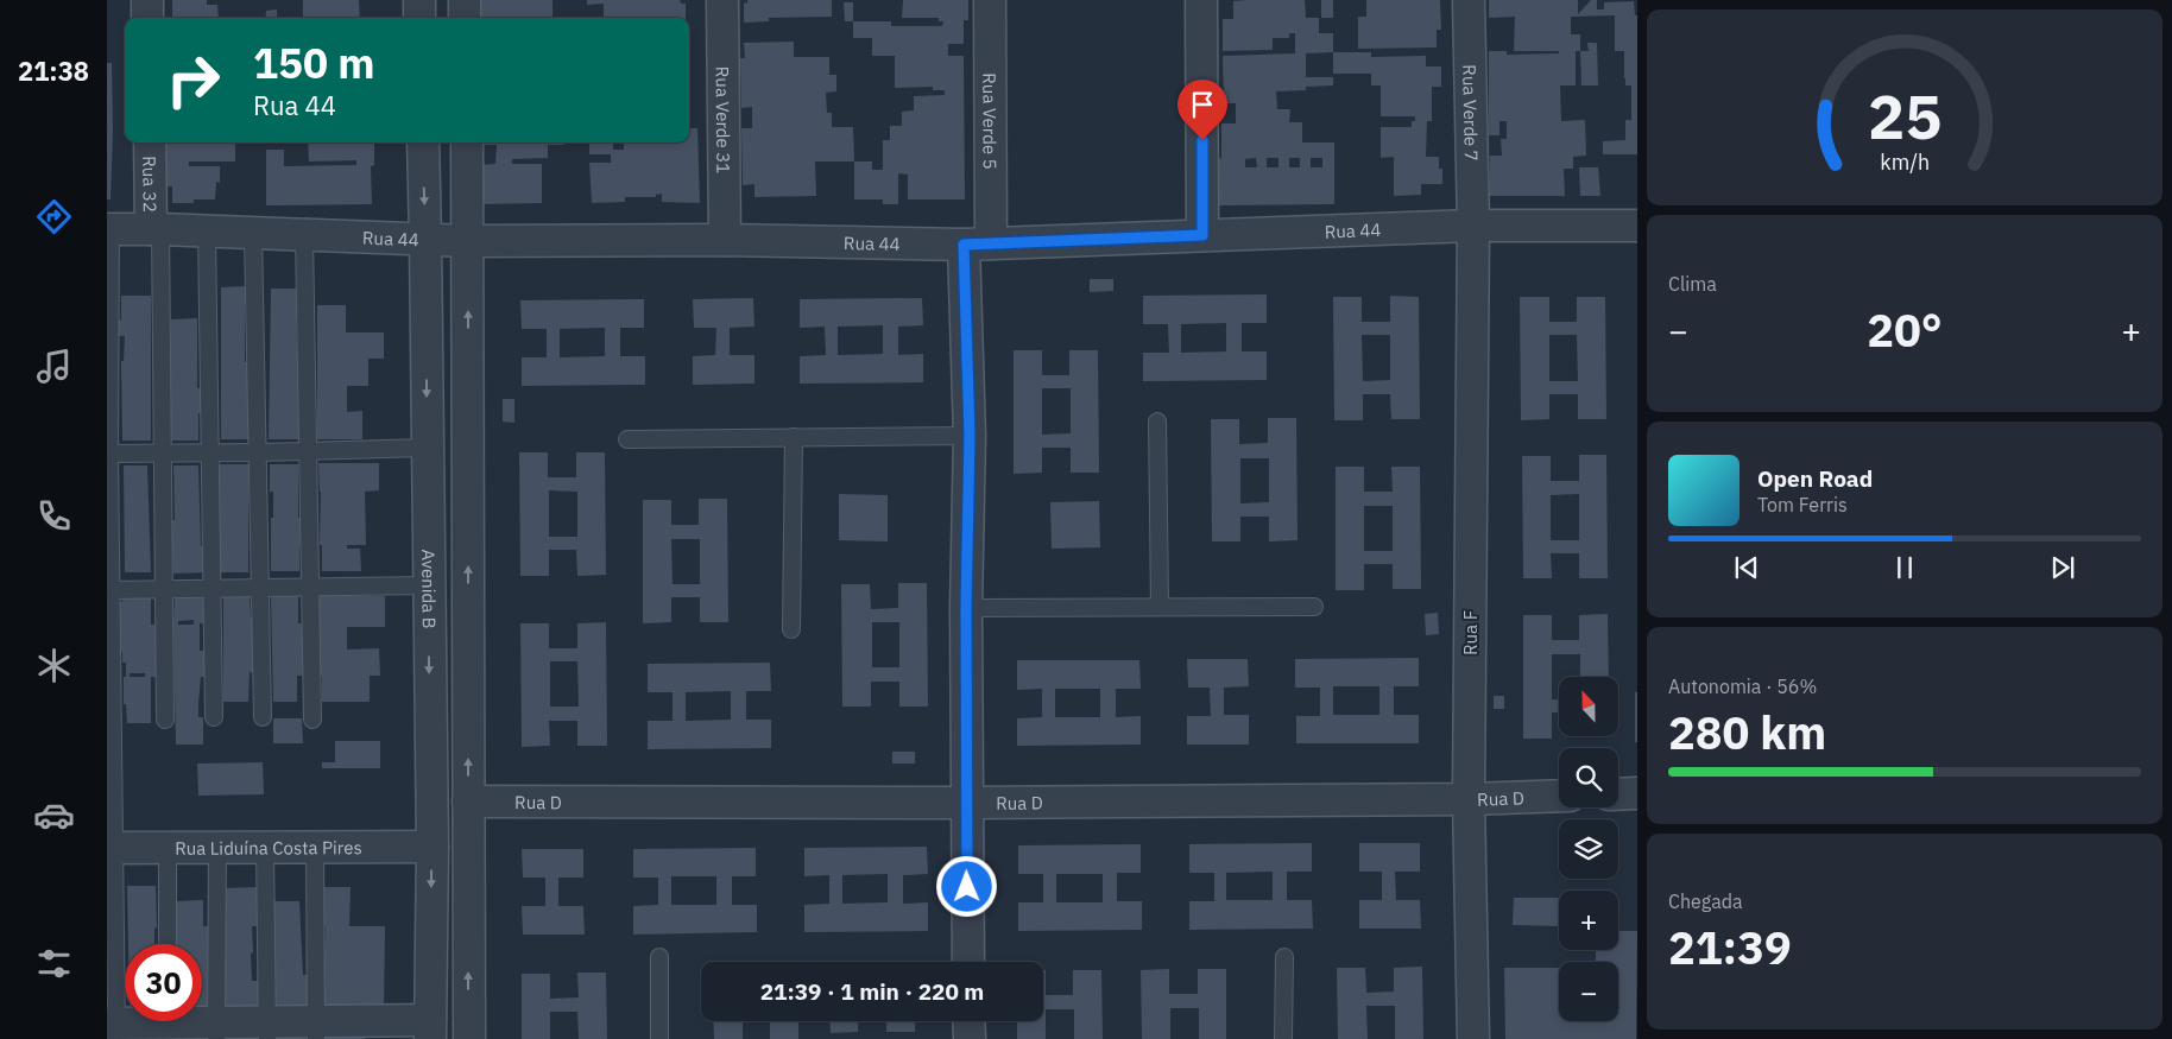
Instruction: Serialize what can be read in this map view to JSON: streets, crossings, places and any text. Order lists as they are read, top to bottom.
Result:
{
  "streets": {
    "street": [
      "Rua Verde 7",
      "Rua Verde 31",
      "Rua Verde 5",
      "Rua 32",
      "Rua 44",
      "Avenida B",
      "Rua F",
      "Rua D",
      "Rua Liduína Costa Pires"
    ]
  },
  "crossings": [
    ["Rua Verde 7", "Rua 44"],
    ["Rua Verde 7", "Rua F"],
    ["Rua Verde 31", "Rua 44"],
    ["Rua Verde 5", "Rua 44"],
    ["Rua Verde 5", "Rua D"],
    ["Rua 32", "Rua 44"],
    ["Rua 44", "Avenida B"],
    ["Rua 44", "Rua F"],
    ["Avenida B", "Rua Liduína Costa Pires"],
    ["Rua F", "Rua D"]
  ],
  "north": "top",
  "page": {
    "tabs": "21:38",
    "turn": ["150 m", "Rua 44"],
    "tile": [
      "Clima",
      ["Autonomia · 56%", "280 km"],
      ["Chegada", "21:39"]
    ],
    "heat": ["−", "20°", "+"],
    "song": ["Open Road", "Tom Ferris"],
    "map_buttons": ["+", "−"],
    "limit": "30",
    "trip": "21:39 · 1 min · 220 m",
    "gauge": ["25", "km/h"]
  }
}
